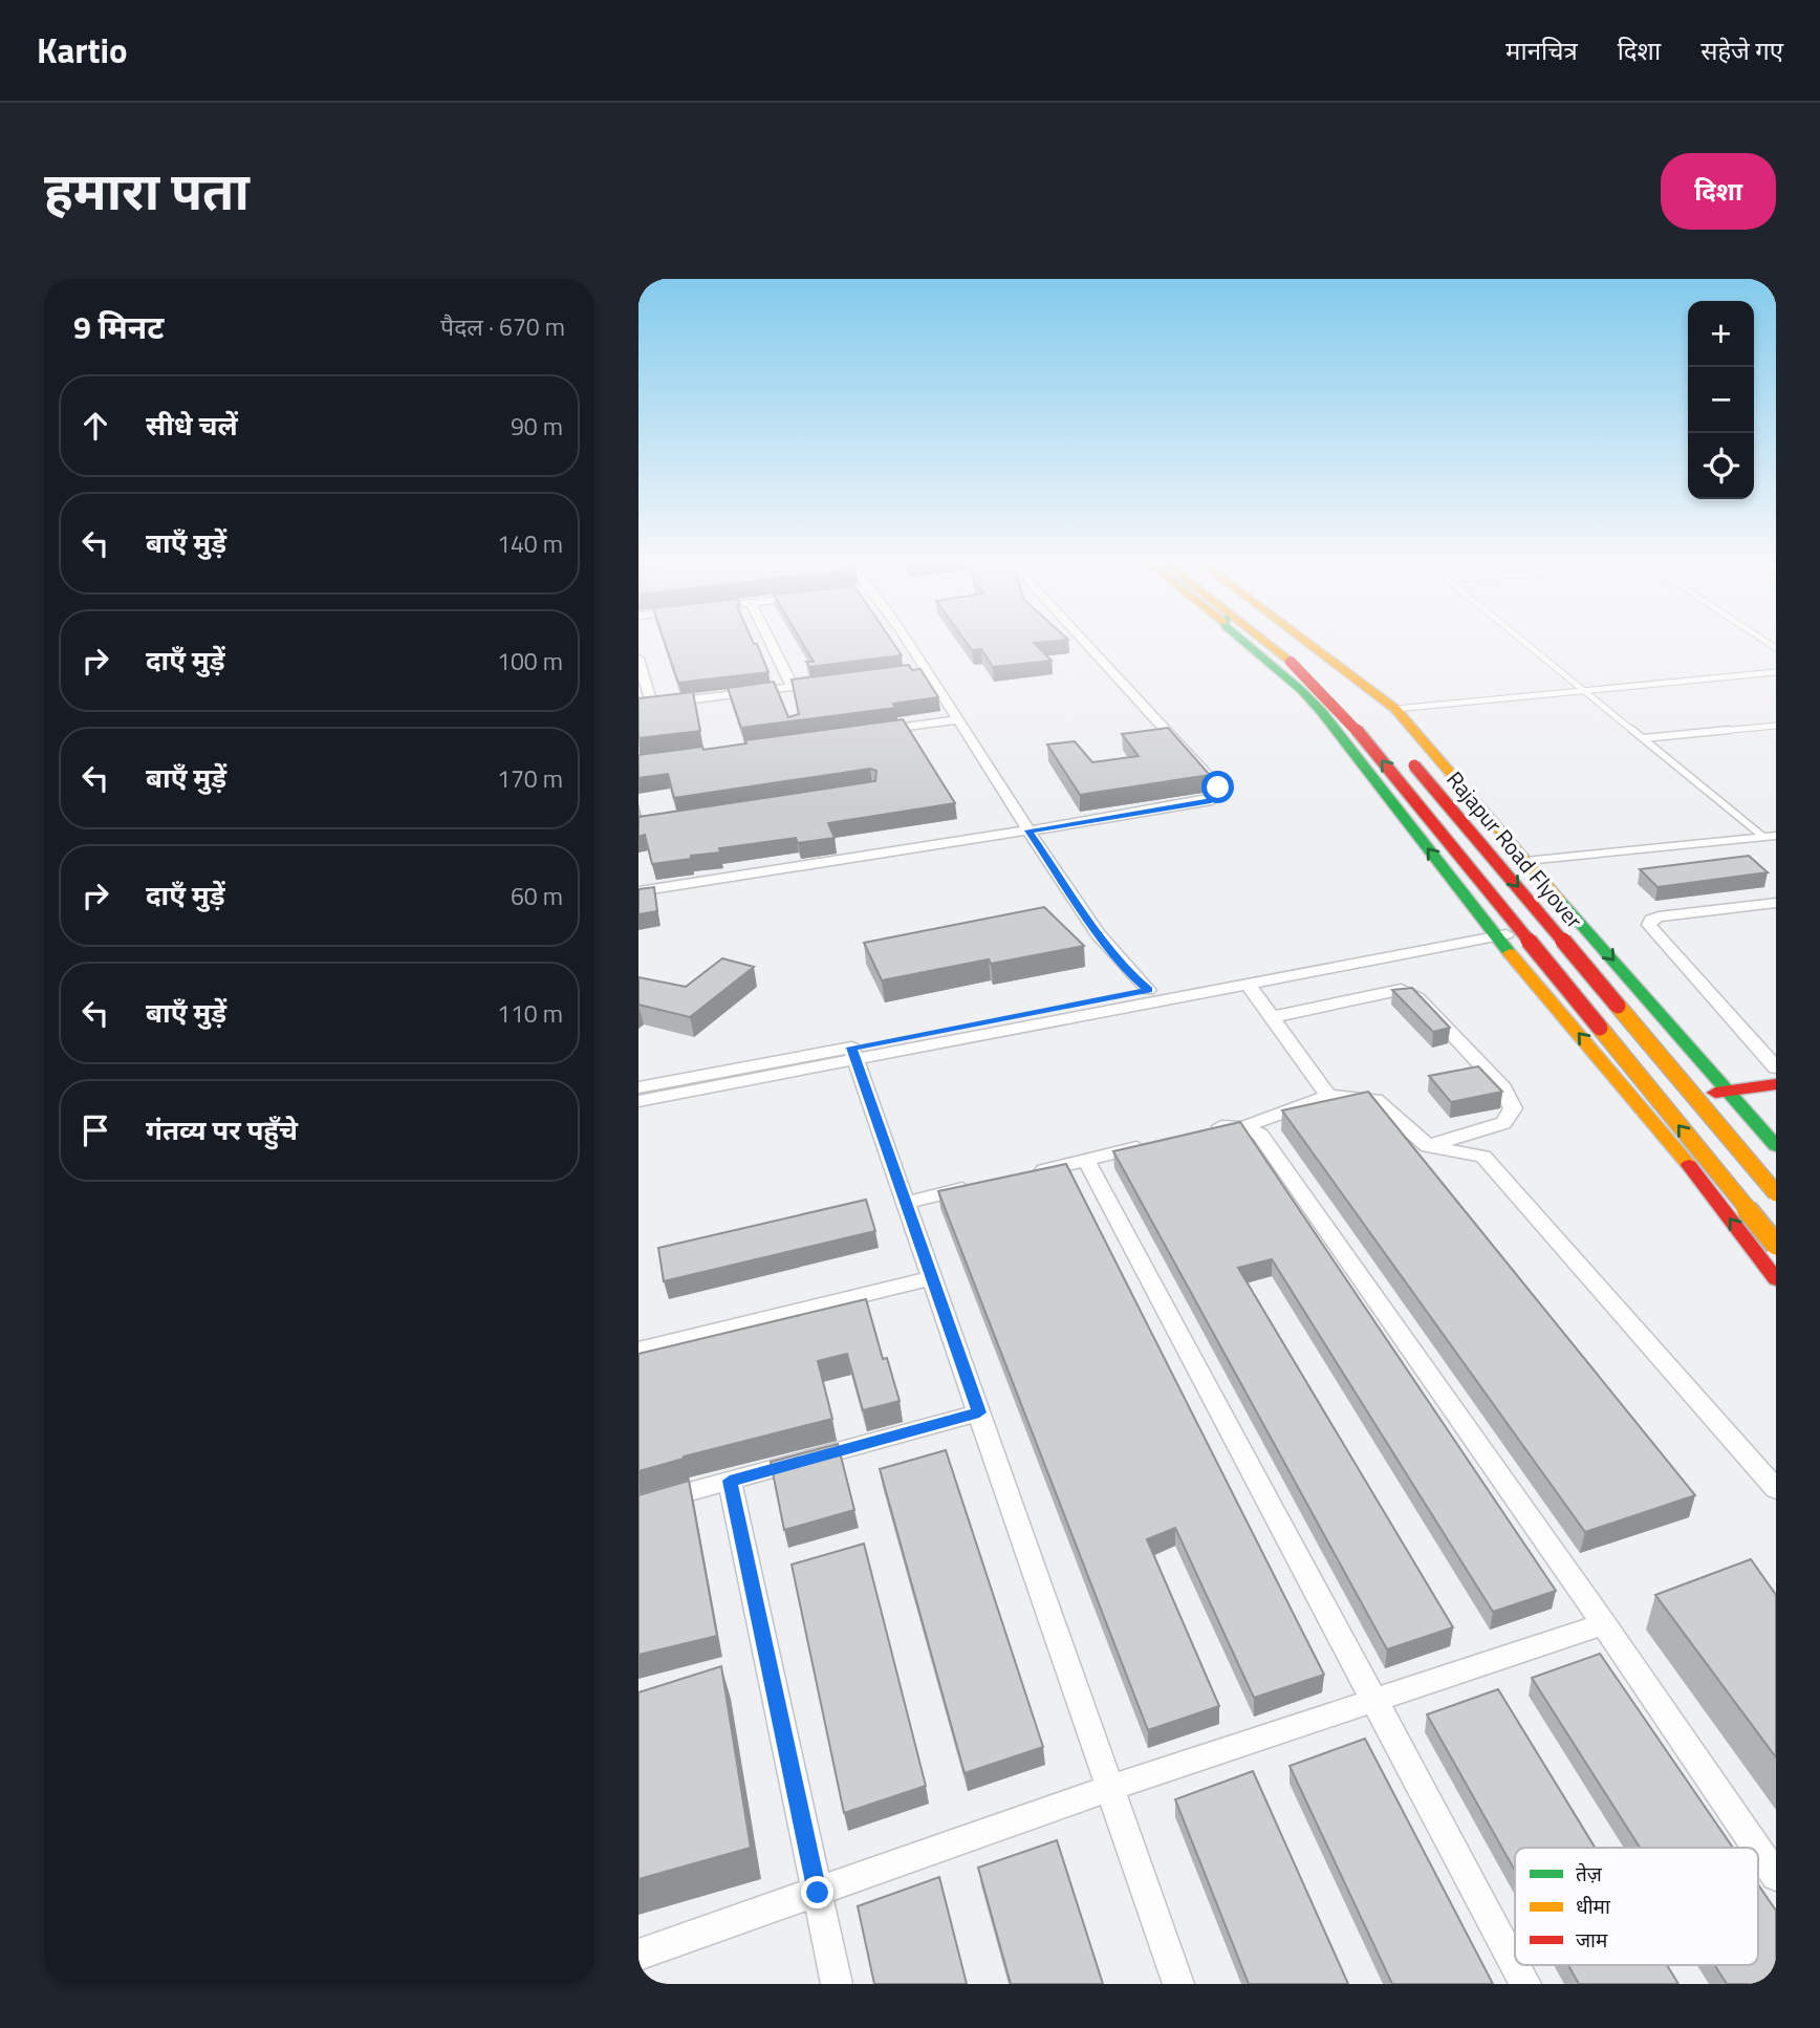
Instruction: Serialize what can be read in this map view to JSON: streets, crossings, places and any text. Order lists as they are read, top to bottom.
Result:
{
  "streets": {
    "main road": ["Rajapur Road Flyover"]
  },
  "legend": ["तेज़", "धीमा", "जाम"],
  "page": {
    "header": "Kartio",
    "nav": ["मानचित्र", "दिशा", "सहेजे गए"],
    "title": "हमारा पता",
    "buttons": "दिशा",
    "heading": ["9 मिनट", "पैदल · 670 m"],
    "map_buttons": ["+", "−"],
    "list": [
      ["सीधे चलें", "90 m"],
      ["बाएँ मुड़ें", "140 m"],
      ["दाएँ मुड़ें", "100 m"],
      ["बाएँ मुड़ें", "170 m"],
      ["दाएँ मुड़ें", "60 m"],
      ["बाएँ मुड़ें", "110 m"],
      "गंतव्य पर पहुँचे"
    ]
  }
}
